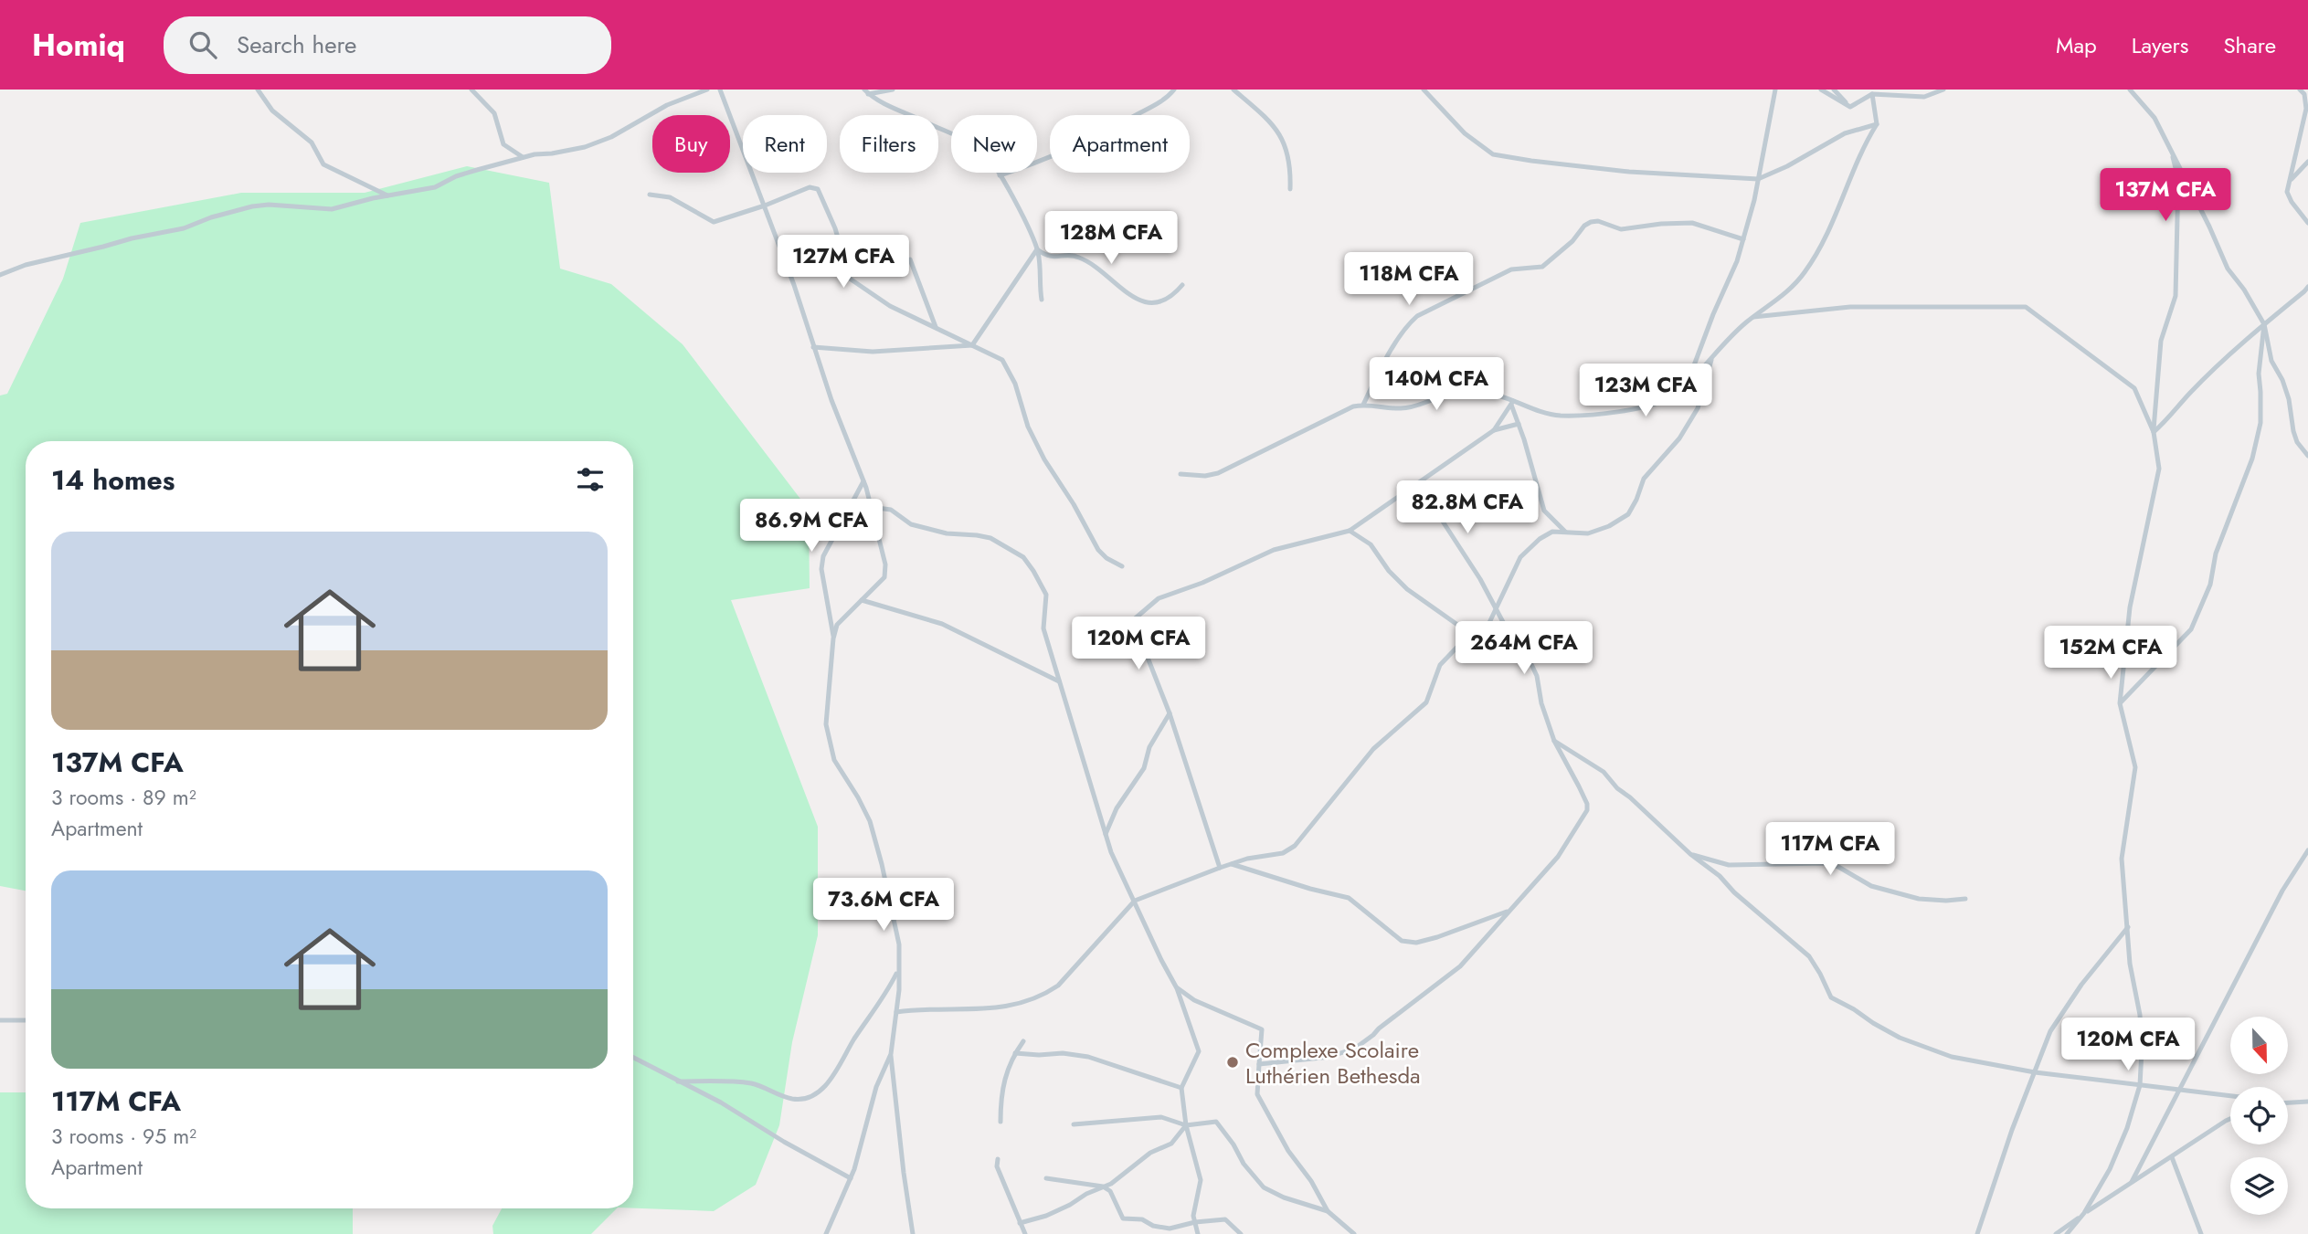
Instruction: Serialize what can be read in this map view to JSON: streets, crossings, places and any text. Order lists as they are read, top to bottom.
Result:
{
  "places": ["Complexe Scolaire Luthérien Bethesda"],
  "north": "bottom",
  "page": {
    "header": "Homiq",
    "search": "Search here",
    "nav": ["Map", "Layers", "Share"],
    "chip": [
      "Buy",
      "Rent",
      "Filters",
      "New",
      "Apartment"
    ],
    "price": [
      "137M CFA",
      "128M CFA",
      "127M CFA",
      "118M CFA",
      "140M CFA",
      "123M CFA",
      "82.8M CFA",
      "86.9M CFA",
      "120M CFA",
      "264M CFA",
      "152M CFA",
      "117M CFA",
      "73.6M CFA",
      "120M CFA"
    ],
    "heading": "14 homes",
    "list": [
      {
        "name": "137M CFA",
        "note": "3 rooms · 89 m² · Apartment"
      },
      {
        "name": "117M CFA",
        "note": "3 rooms · 95 m² · Apartment"
      }
    ]
  }
}
